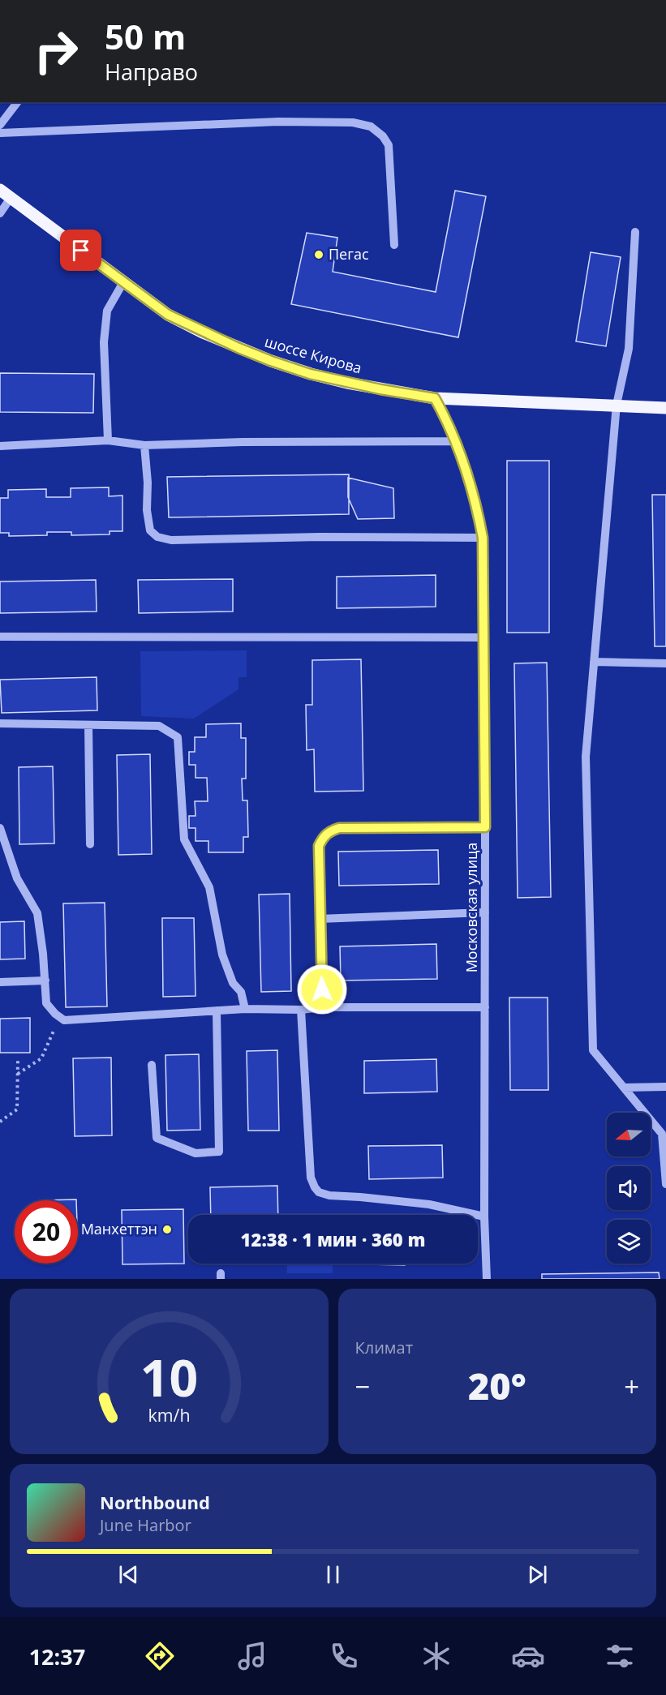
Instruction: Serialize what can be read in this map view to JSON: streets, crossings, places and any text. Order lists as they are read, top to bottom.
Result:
{
  "streets": {
    "main road": ["шоссе Кирова"],
    "street": ["Московская улица"]
  },
  "crossings": [
    ["шоссе Кирова", "Московская улица"]
  ],
  "places": ["Пегас", "Манхеттэн"],
  "north": "left",
  "page": {
    "turn": ["50 m", "Направо"],
    "limit": "20",
    "trip": "12:38 · 1 мин · 360 m",
    "tile": "Климат",
    "heat": ["−", "20°", "+"],
    "song": ["Northbound", "June Harbor"],
    "tabs": "12:37",
    "gauge": ["10", "km/h"]
  }
}
